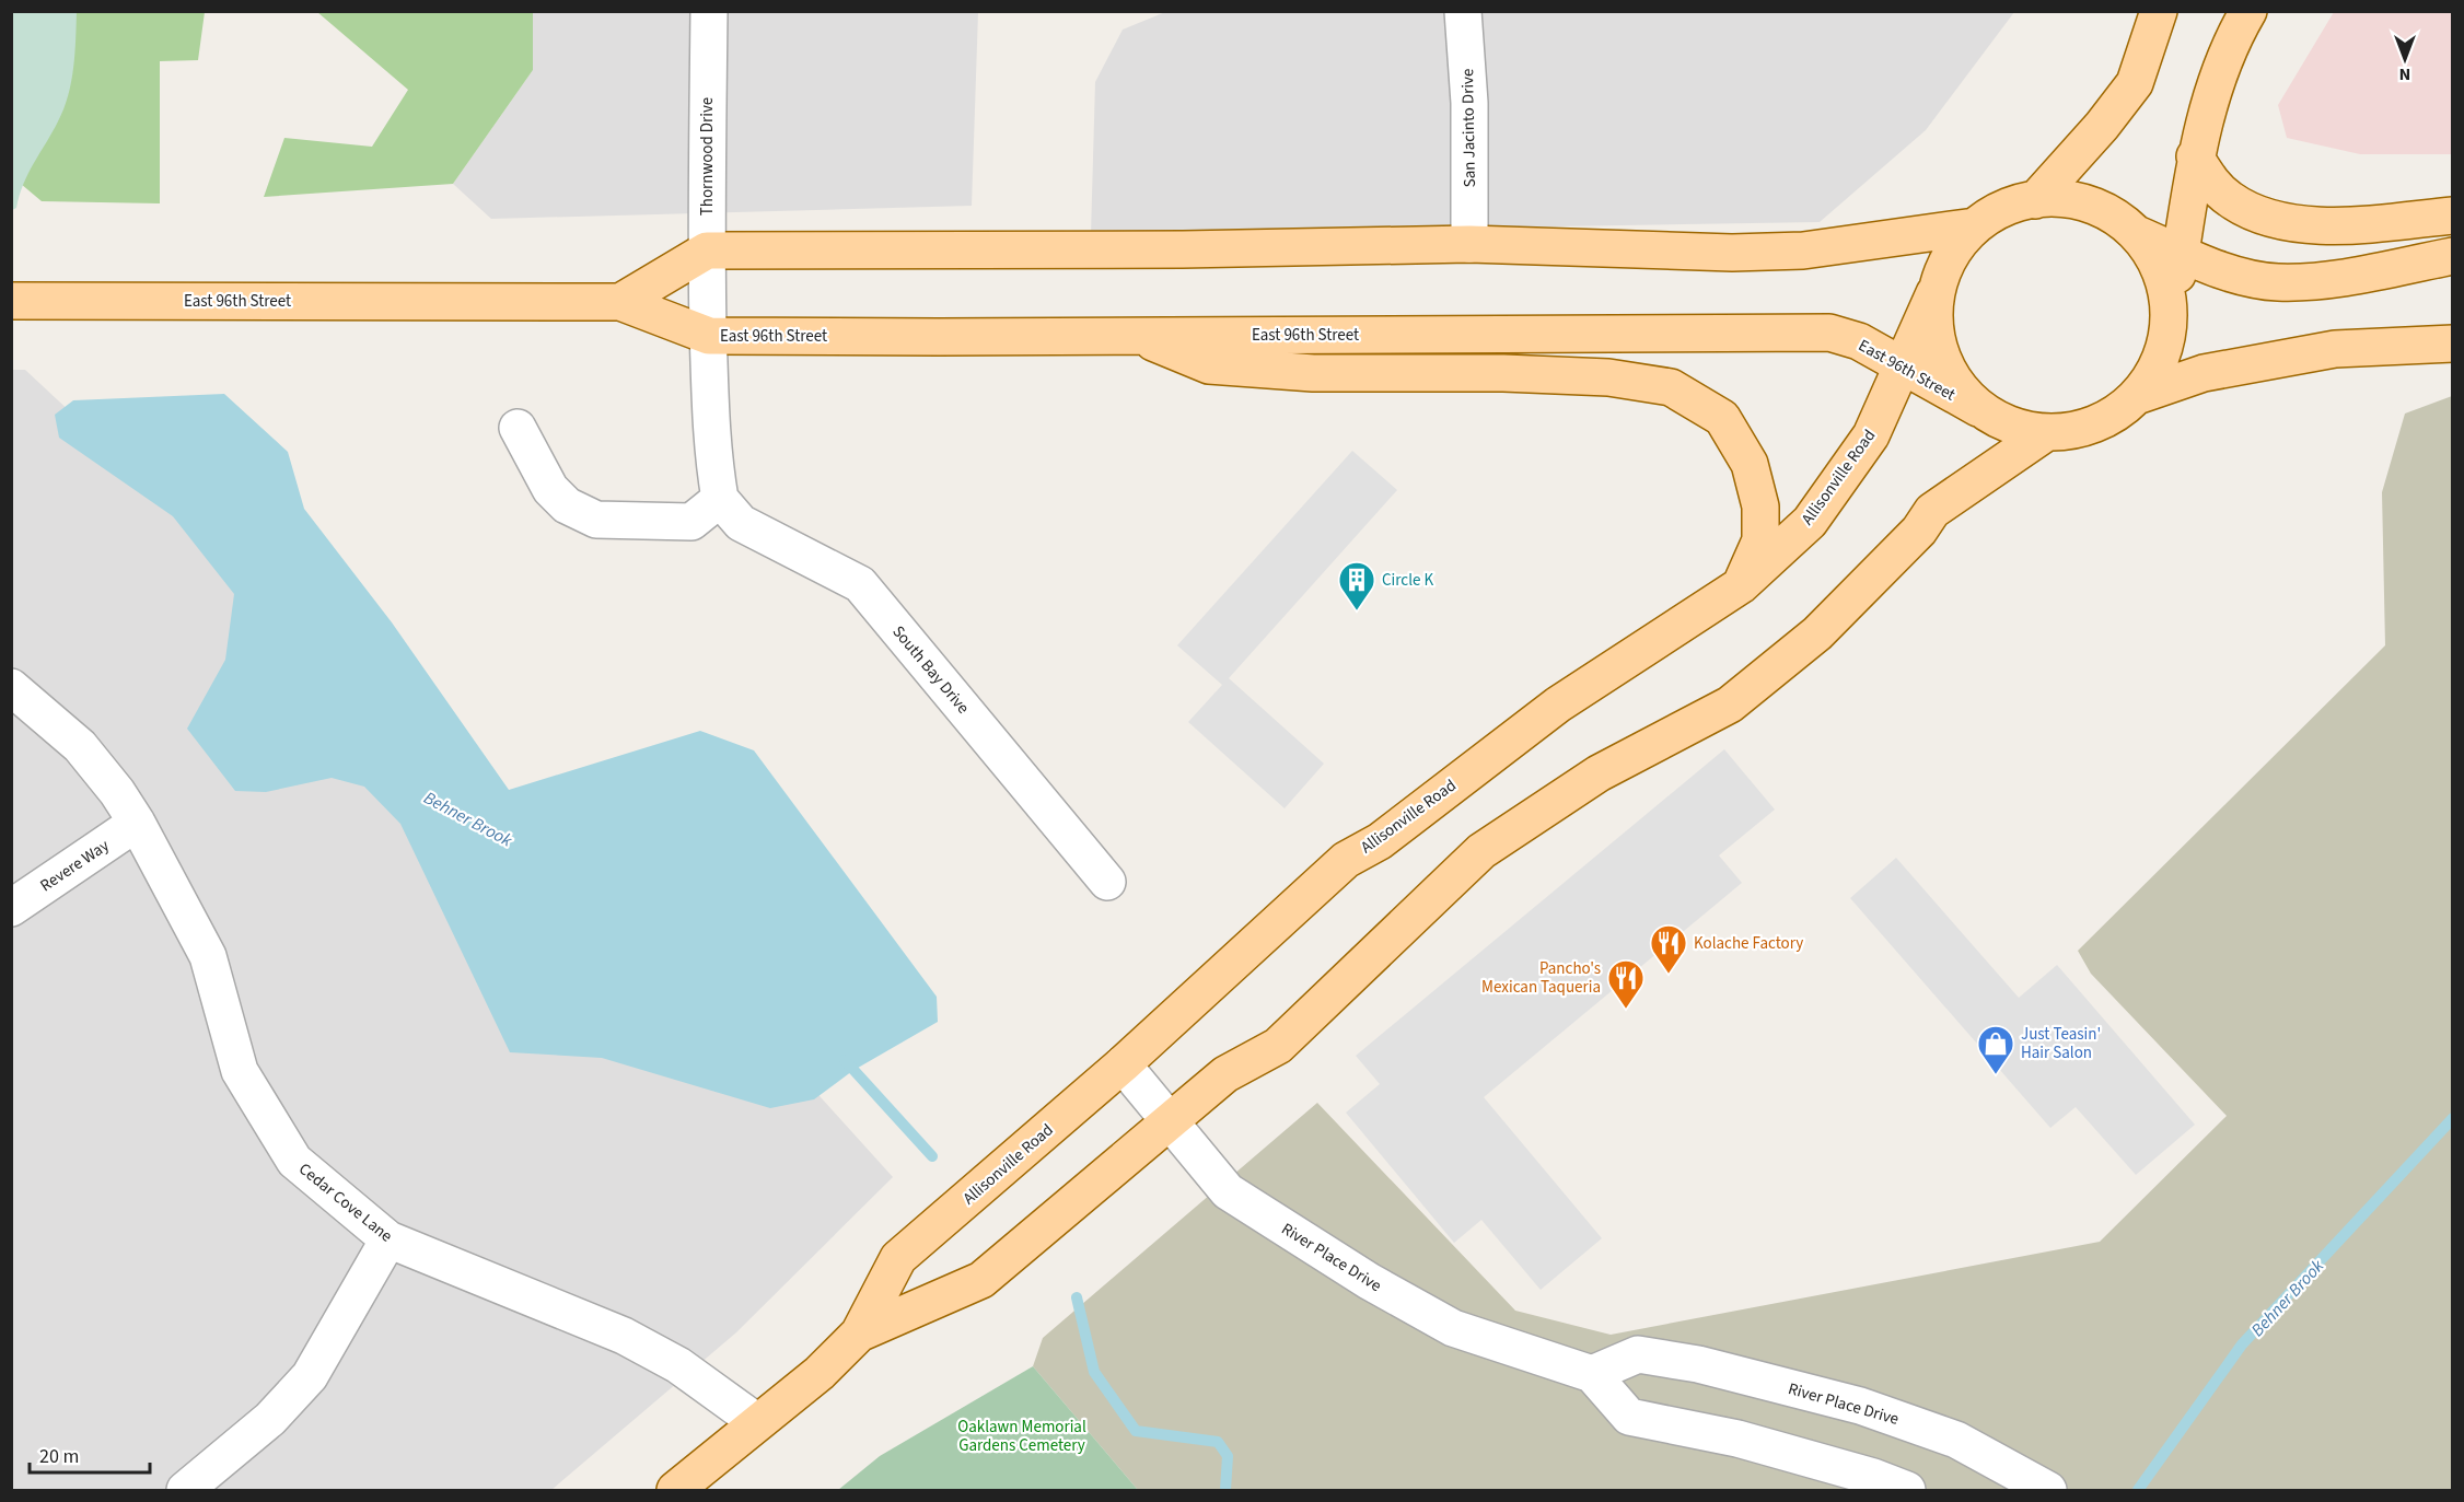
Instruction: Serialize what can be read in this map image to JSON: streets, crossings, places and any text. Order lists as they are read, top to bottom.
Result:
{
  "streets": {
    "main road": ["East 96th Street", "Allisonville Road"],
    "street": [
      "San Jacinto Drive",
      "Thornwood Drive",
      "South Bay Drive",
      "Revere Way",
      "Cedar Cove Lane",
      "River Place Drive"
    ]
  },
  "crossings": [
    ["Thornwood Drive", "East 96th Street"],
    ["East 96th Street", "Allisonville Road"],
    ["Allisonville Road", "Cedar Cove Lane"],
    ["Allisonville Road", "River Place Drive"],
    ["Revere Way", "Cedar Cove Lane"]
  ],
  "water": ["Behner Brook"],
  "parks": ["Oaklawn Memorial Gardens Cemetery"],
  "places": {
    "building": ["Circle K"],
    "restaurant": ["Kolache Factory", "Pancho's Mexican Taqueria"],
    "shop": ["Just Teasin' Hair Salon"]
  },
  "scale_bar": "20 m",
  "north": "bottom"
}
